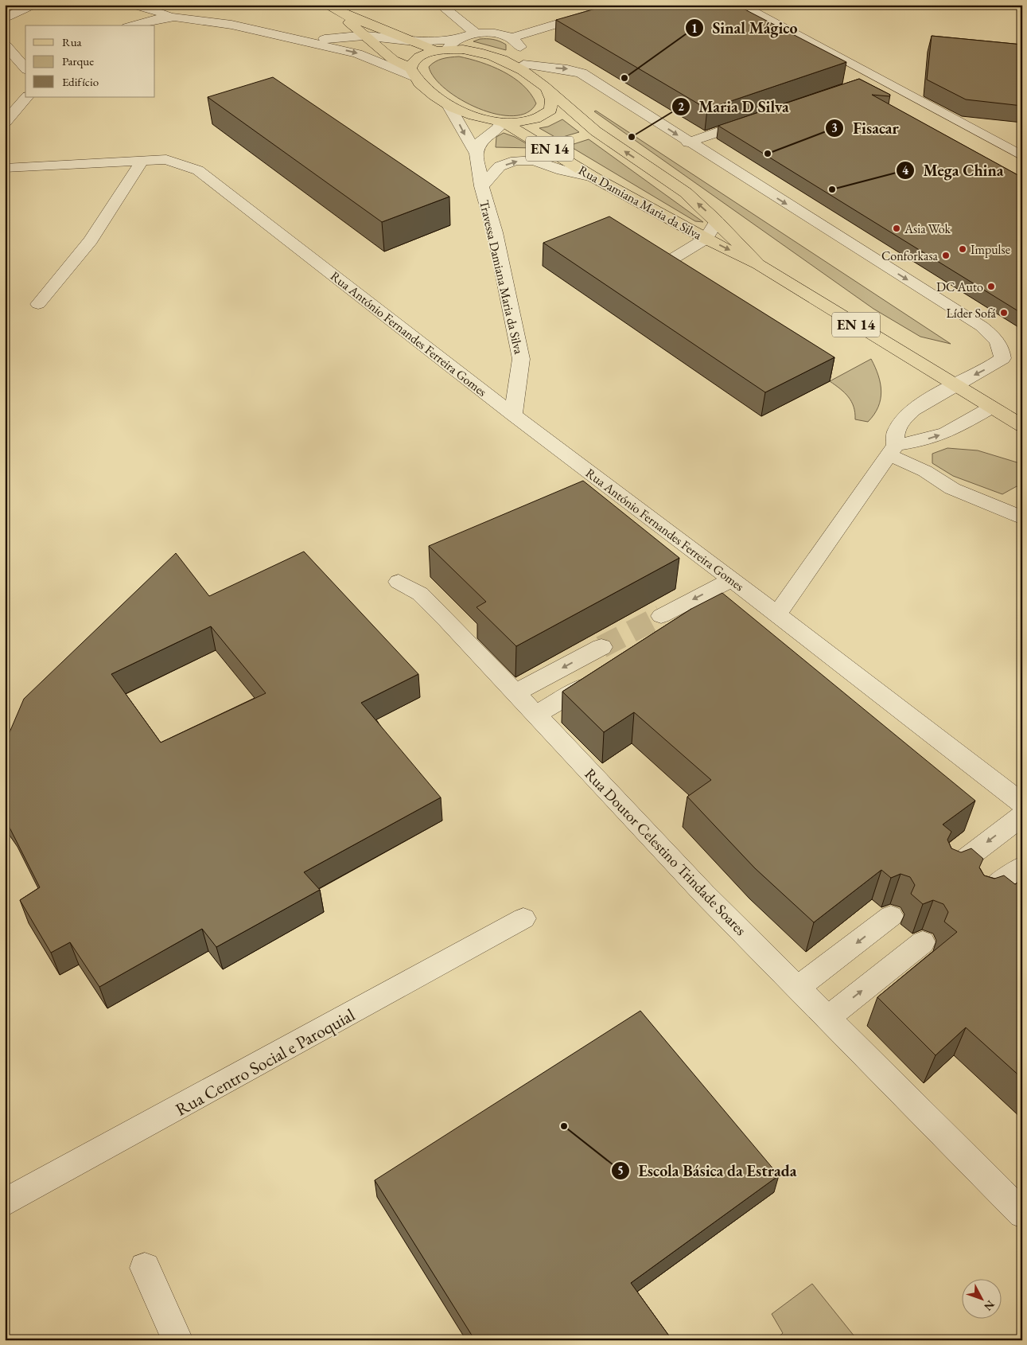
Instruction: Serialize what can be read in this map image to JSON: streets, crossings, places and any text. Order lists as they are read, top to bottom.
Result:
{
  "streets": {
    "main road": ["EN 14", "Rua Damiana Maria da Silva"],
    "street": [
      "Travessa Damiana Maria da Silva",
      "Rua António Fernandes Ferreira Gomes",
      "Rua Doutor Celestino Trindade Soares",
      "Rua Centro Social e Paroquial"
    ]
  },
  "crossings": [
    ["Rua Damiana Maria da Silva", "Travessa Damiana Maria da Silva"],
    ["Travessa Damiana Maria da Silva", "Rua António Fernandes Ferreira Gomes"]
  ],
  "places": [
    "Sinal Mágico",
    "Maria D Silva",
    "Fisacar",
    "Mega China",
    "Asia Wok",
    "Impulse",
    "Conforkasa",
    "DC Auto",
    "Líder Sofá",
    "Escola Básica da Estrada"
  ],
  "legend": ["Rua", "Parque", "Edifício"],
  "north": "bottom right"
}
